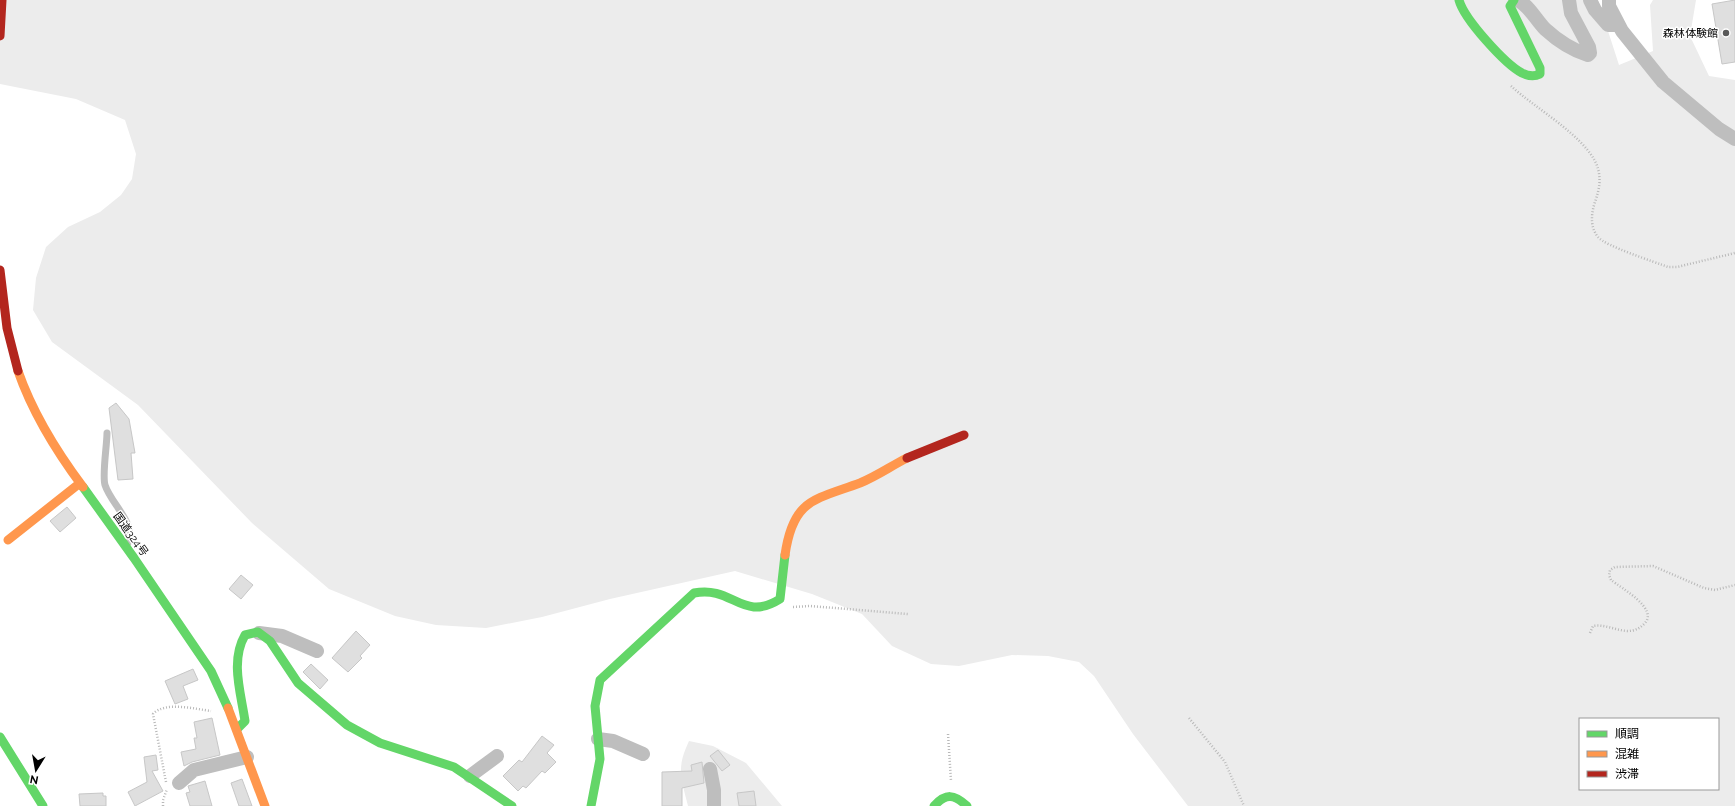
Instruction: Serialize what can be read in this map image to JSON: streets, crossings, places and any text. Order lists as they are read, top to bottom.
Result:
{
  "streets": {
    "main road": ["国道324号"]
  },
  "places": ["森林体験館"],
  "legend": ["順調", "混雑", "渋滞"],
  "north": "bottom"
}
